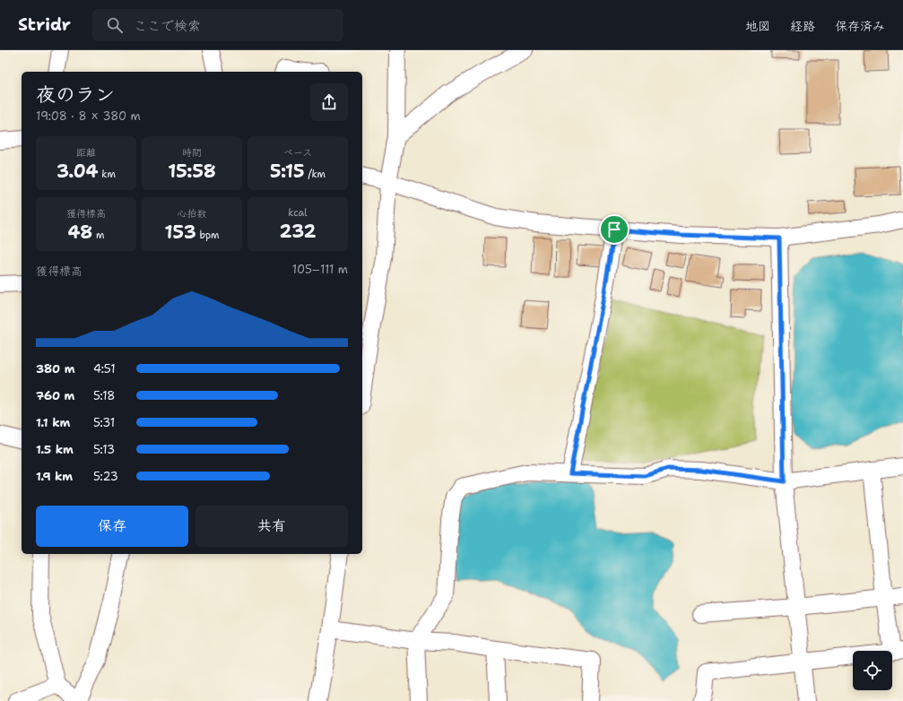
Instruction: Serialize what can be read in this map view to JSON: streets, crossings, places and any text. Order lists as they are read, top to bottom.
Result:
{
  "page": {
    "header": "Stridr",
    "search": "ここで検索",
    "nav": ["地図", "経路", "保存済み"],
    "heading": ["夜のラン", "19:08 · 8 × 380 m"],
    "stats": [
      ["距離", "3.04 km"],
      ["時間", "15:58"],
      ["ペース", "5:15 /km"],
      ["獲得標高", "48 m"],
      ["心拍数", "153 bpm"],
      ["kcal", "232"]
    ],
    "chart": ["獲得標高", "105–111 m"],
    "list": [
      {
        "name": "380 m",
        "note": "4:51"
      },
      {
        "name": "760 m",
        "note": "5:18"
      },
      {
        "name": "1.1 km",
        "note": "5:31"
      },
      {
        "name": "1.5 km",
        "note": "5:13"
      },
      {
        "name": "1.9 km",
        "note": "5:23"
      }
    ],
    "buttons": ["保存", "共有"]
  }
}
